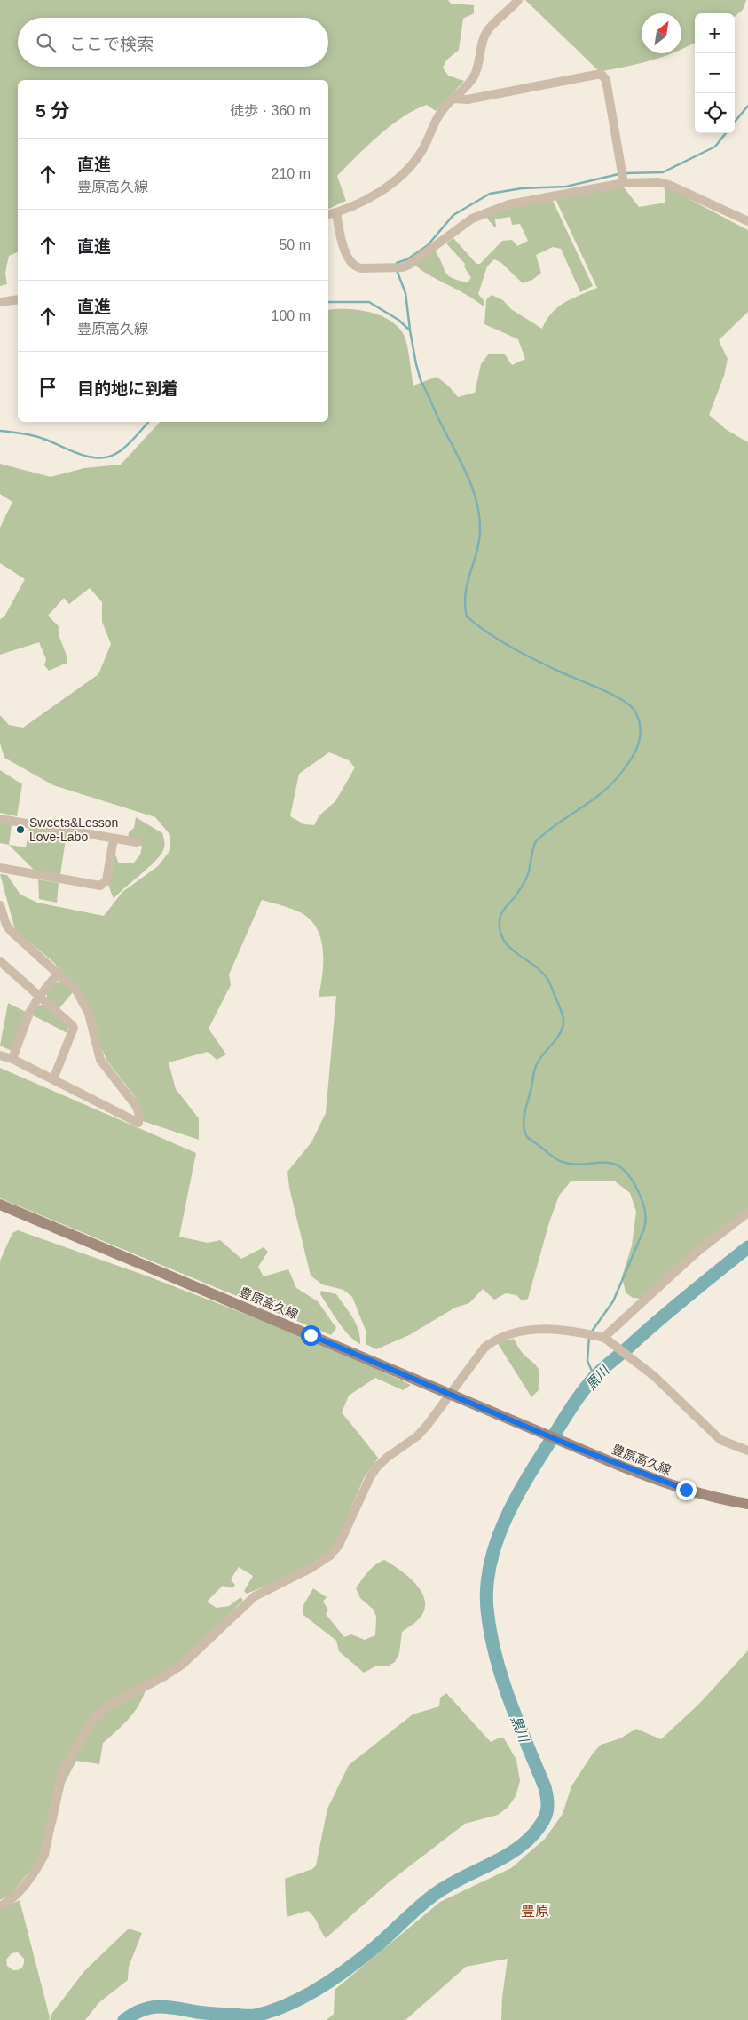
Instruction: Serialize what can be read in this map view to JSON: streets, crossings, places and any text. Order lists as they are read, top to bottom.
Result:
{
  "streets": {
    "main road": ["豊原高久線"]
  },
  "districts": ["豊原"],
  "water": ["黒川"],
  "places": ["Sweets&Lesson Love-Labo"],
  "north": "top right",
  "page": {
    "map_buttons": ["+", "−"],
    "search": "ここで検索",
    "heading": ["5 分", "徒歩 · 360 m"],
    "list": [
      ["直進", "豊原高久線", "210 m"],
      ["直進", "50 m"],
      ["直進", "豊原高久線", "100 m"],
      "目的地に到着"
    ]
  }
}
